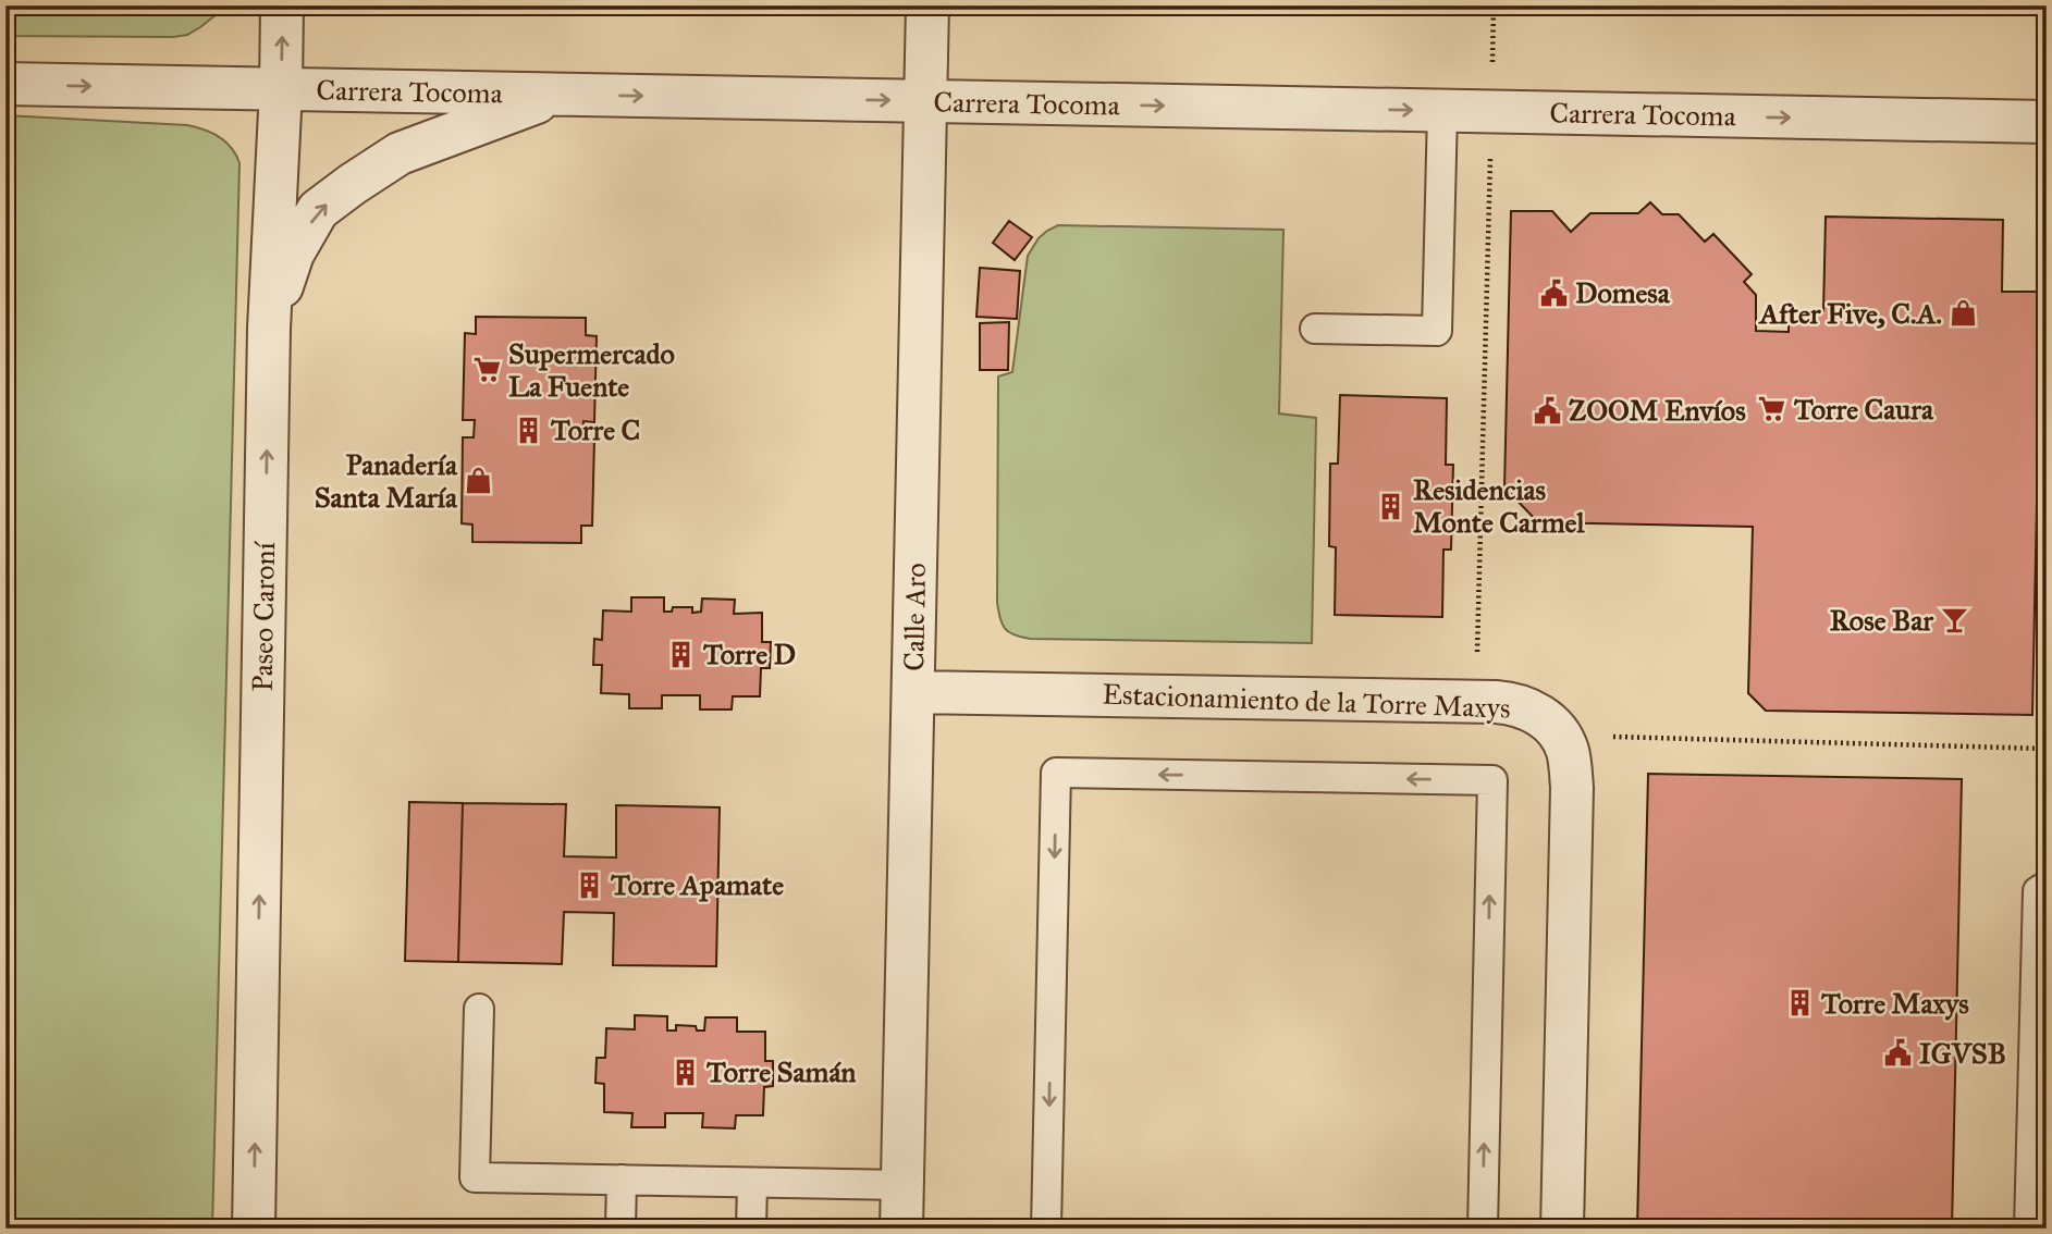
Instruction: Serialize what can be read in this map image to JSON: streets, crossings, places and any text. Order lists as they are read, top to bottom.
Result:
{
  "streets": {
    "street": [
      "Carrera Tocoma",
      "Paseo Caroní",
      "Calle Aro",
      "Estacionamiento de la Torre Maxys"
    ]
  },
  "crossings": [
    ["Carrera Tocoma", "Paseo Caroní"],
    ["Carrera Tocoma", "Calle Aro"],
    ["Calle Aro", "Estacionamiento de la Torre Maxys"]
  ],
  "one_way": ["Carrera Tocoma", "Paseo Caroní"],
  "places": {
    "public building": ["Domesa", "ZOOM Envíos", "IGVSB"],
    "shop": ["After Five, C.A.", "Panadería Santa María"],
    "supermarket": ["Supermercado La Fuente", "Torre Caura"],
    "building": [
      "Torre C",
      "Residencias Monte Carmel",
      "Torre D",
      "Torre Apamate",
      "Torre Maxys",
      "Torre Samán"
    ],
    "bar": ["Rose Bar"]
  }
}
